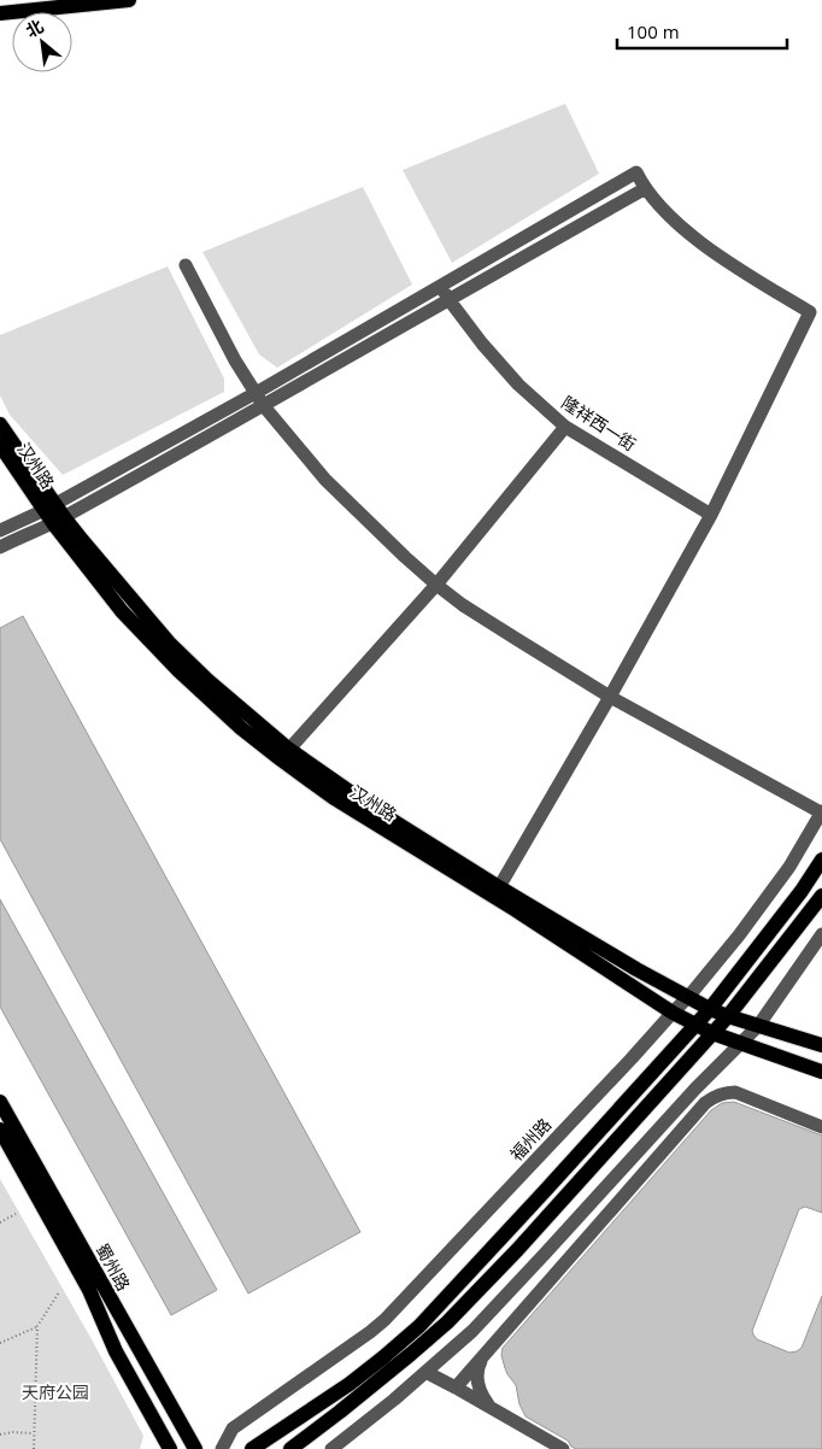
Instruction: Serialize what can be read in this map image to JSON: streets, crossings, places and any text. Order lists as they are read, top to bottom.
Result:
{
  "streets": {
    "main road": ["汉州路", "蜀州路"],
    "street": ["隆祥西一街", "福州路"]
  },
  "crossings": [
    ["汉州路", "福州路"]
  ],
  "parks": ["天府公园"],
  "scale_bar": "100 m",
  "north": "top left"
}
